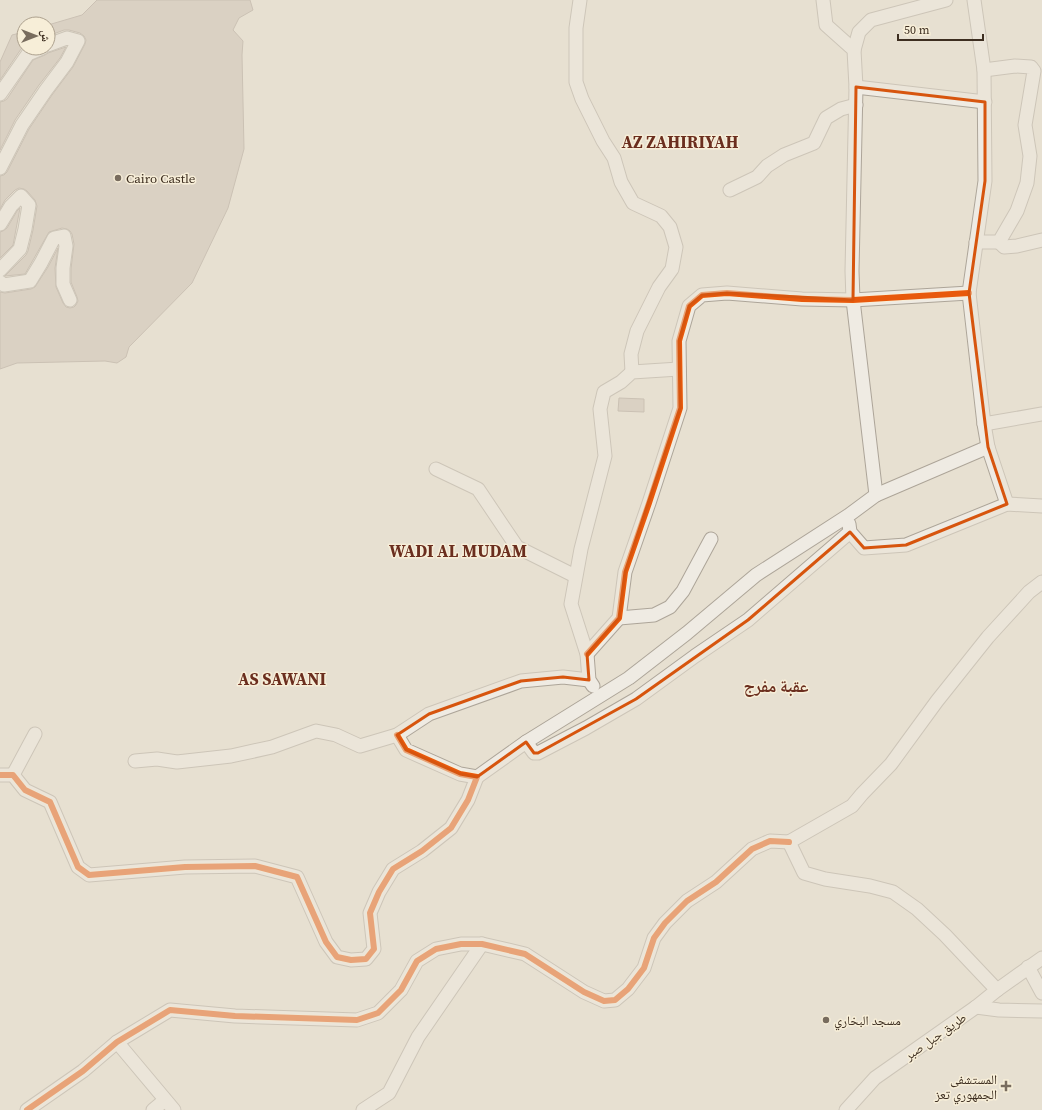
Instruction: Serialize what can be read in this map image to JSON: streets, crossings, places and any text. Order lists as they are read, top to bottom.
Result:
{
  "streets": {
    "street": ["طريق جبل صبر"]
  },
  "districts": [
    "AZ ZAHIRIYAH",
    "WADI AL MUDAM",
    "AS SAWANI",
    "عقبة مفرج"
  ],
  "places": {
    "other": ["Cairo Castle", "مسجد البخاري"],
    "health": ["المستشفى الجمهوري تعز"]
  },
  "scale_bar": "50 m",
  "north": "right"
}
